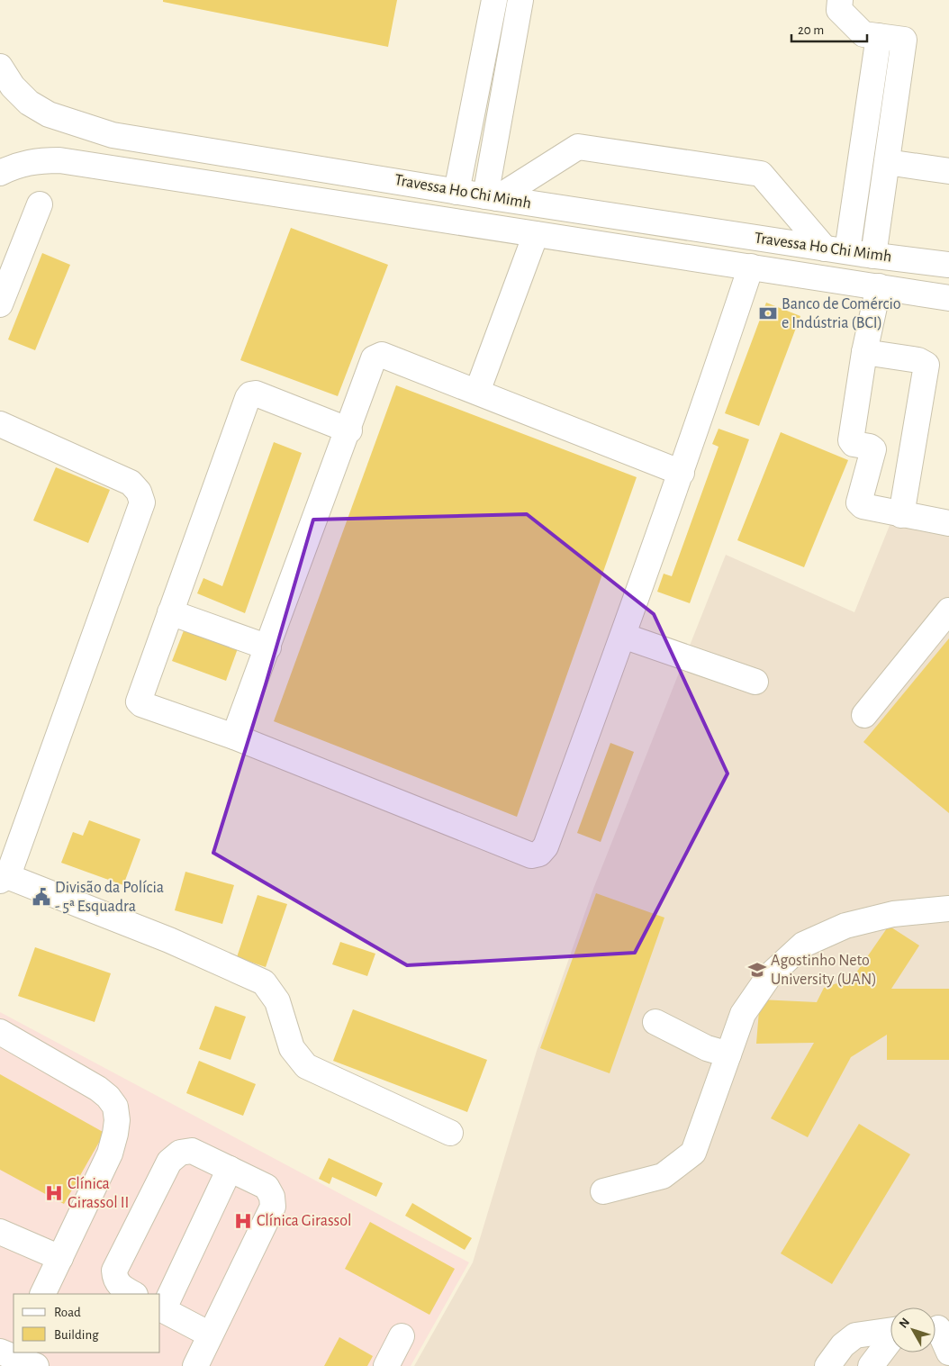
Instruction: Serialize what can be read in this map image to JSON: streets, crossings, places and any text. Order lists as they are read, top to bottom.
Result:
{
  "streets": {
    "street": ["Travessa Ho Chi Mimh"]
  },
  "places": {
    "bank": ["Banco de Comércio e Indústria (BCI)"],
    "public building": ["Divisão da Polícia - 5ª Esquadra"],
    "school or university": ["Agostinho Neto University (UAN)"],
    "hospital": ["Clínica Girassol II", "Clínica Girassol"]
  },
  "legend": ["Road", "Building"],
  "scale_bar": "20 m",
  "north": "top left"
}
